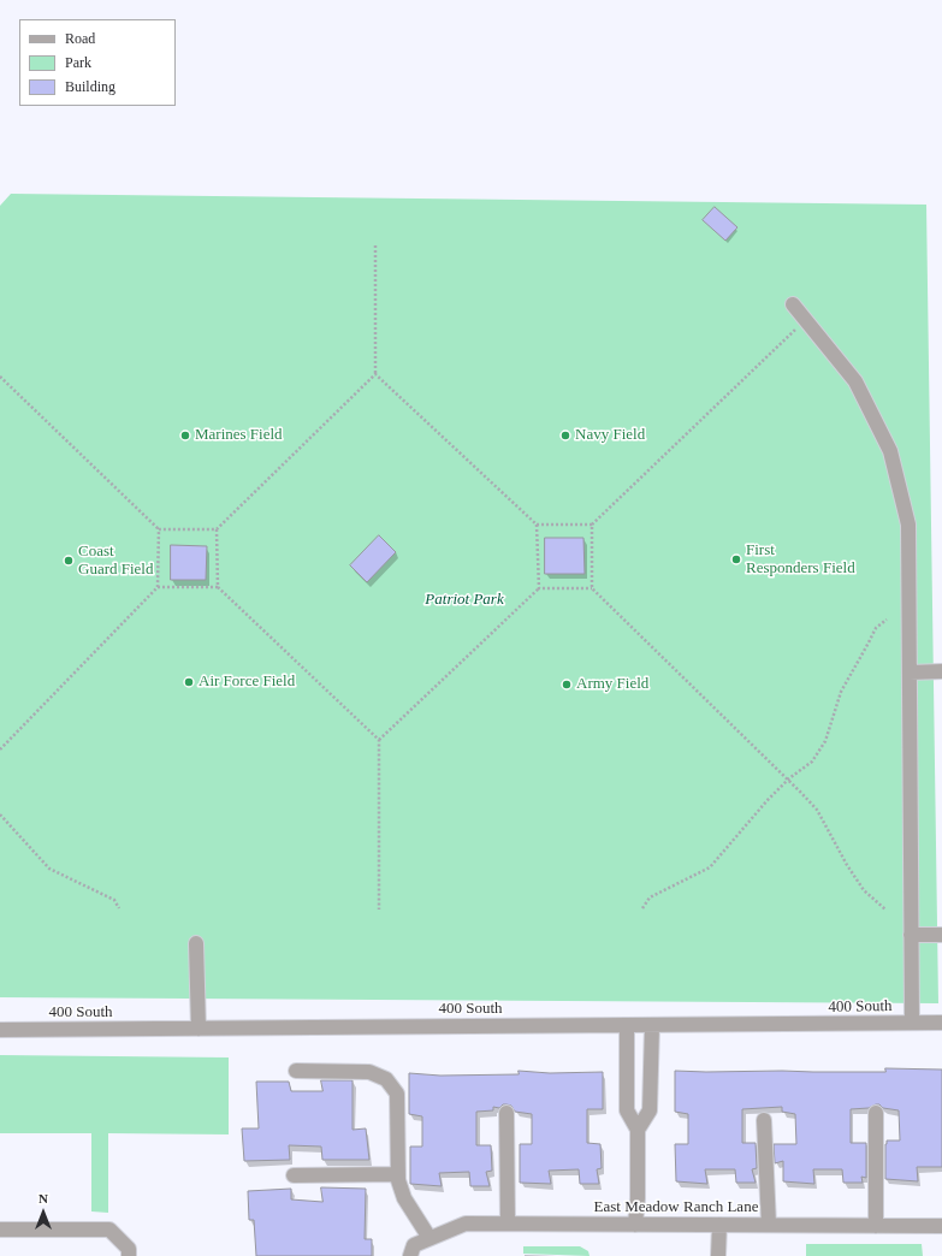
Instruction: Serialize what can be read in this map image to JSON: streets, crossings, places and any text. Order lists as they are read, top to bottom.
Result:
{
  "streets": {
    "street": ["400 South", "East Meadow Ranch Lane"]
  },
  "parks": ["Patriot Park"],
  "places": [
    "Marines Field",
    "Navy Field",
    "First Responders Field",
    "Coast Guard Field",
    "Air Force Field",
    "Army Field"
  ],
  "legend": ["Road", "Park", "Building"],
  "north": "top"
}
